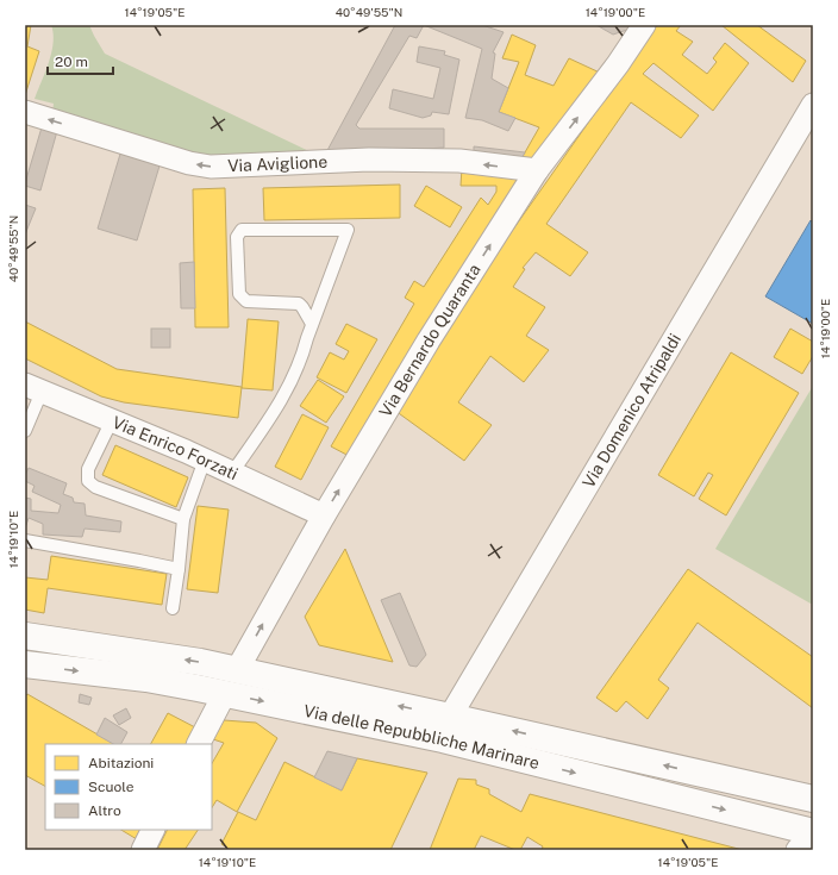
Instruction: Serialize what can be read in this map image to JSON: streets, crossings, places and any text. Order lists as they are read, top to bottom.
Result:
{
  "streets": {
    "main road": ["Via delle Repubbliche Marinare"],
    "street": [
      "Via Aviglione",
      "Via Bernardo Quaranta",
      "Via Domenico Atripaldi",
      "Via Enrico Forzati"
    ]
  },
  "crossings": [
    ["Via Aviglione", "Via Bernardo Quaranta"],
    ["Via Bernardo Quaranta", "Via Enrico Forzati"],
    ["Via Bernardo Quaranta", "Via delle Repubbliche Marinare"],
    ["Via Domenico Atripaldi", "Via delle Repubbliche Marinare"]
  ],
  "one_way": ["Via Aviglione", "Via Bernardo Quaranta"],
  "legend": ["Abitazioni", "Scuole", "Altro"],
  "scale_bar": "20 m",
  "coordinates": [
    "14°19'05\"E",
    "40°49'55\"N",
    "14°19'00\"E",
    "14°19'10\"E"
  ]
}
